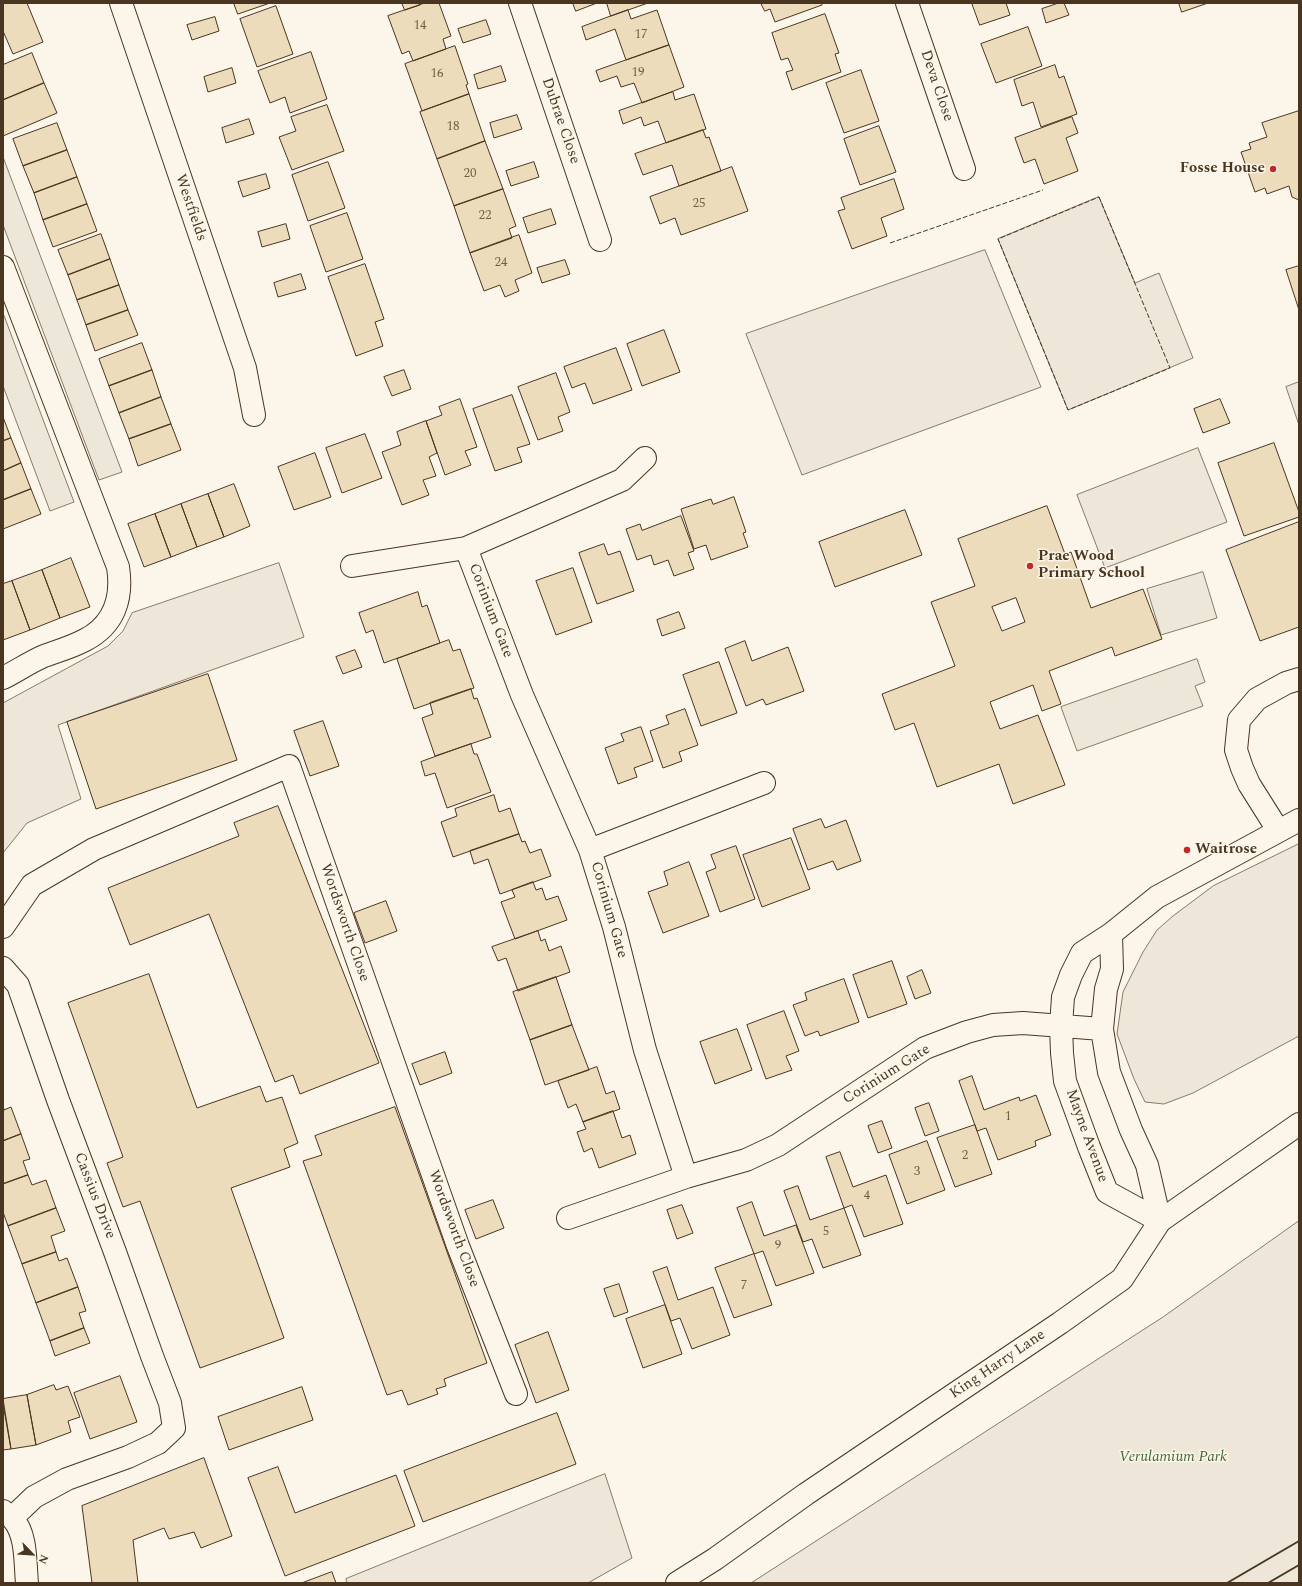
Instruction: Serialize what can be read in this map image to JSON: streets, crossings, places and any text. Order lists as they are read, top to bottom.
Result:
{
  "streets": {
    "street": [
      "Deva Close",
      "Dubrae Close",
      "Westfields",
      "Corinium Gate",
      "Wordsworth Close",
      "Mayne Avenue",
      "Cassius Drive",
      "King Harry Lane"
    ]
  },
  "crossings": [
    ["Corinium Gate", "Mayne Avenue"],
    ["Mayne Avenue", "King Harry Lane"]
  ],
  "parks": ["Verulamium Park"],
  "places": ["Fosse House", "Prae Wood Primary School", "Waitrose"],
  "house_numbers": [
    "14",
    "17",
    "19",
    "16",
    "18",
    "20",
    "25",
    "22",
    "24",
    "1",
    "2",
    "3",
    "4",
    "5",
    "9",
    "7"
  ],
  "north": "bottom right"
}
